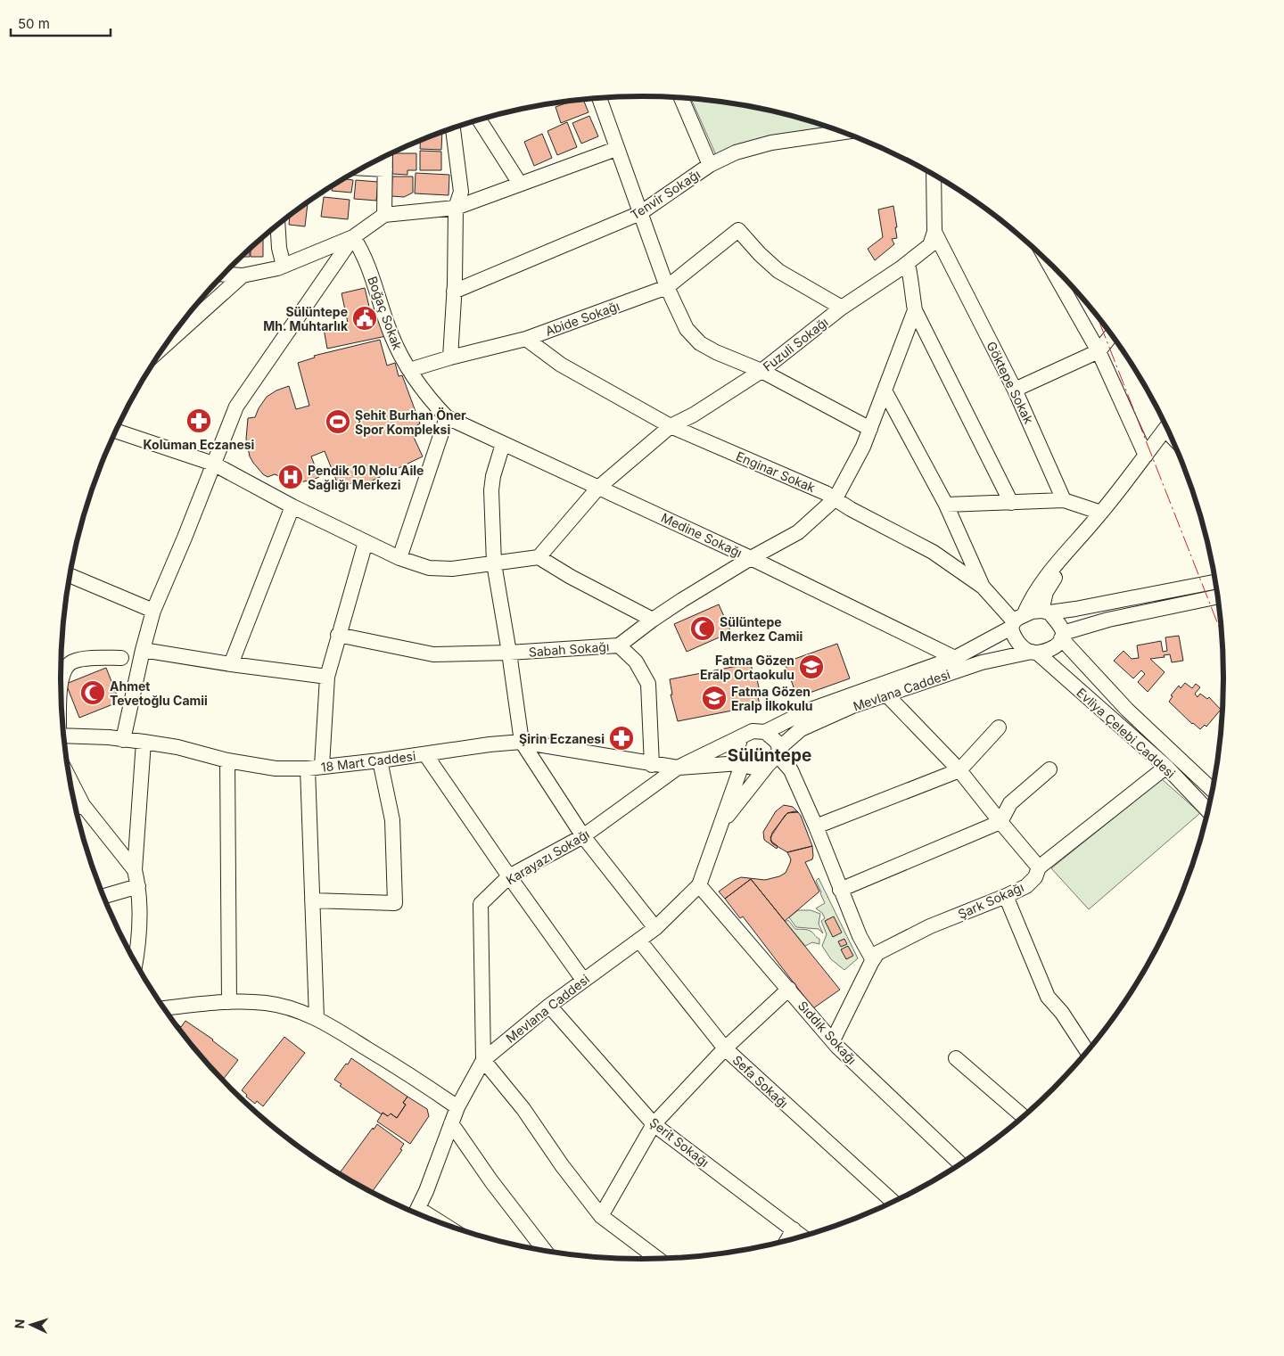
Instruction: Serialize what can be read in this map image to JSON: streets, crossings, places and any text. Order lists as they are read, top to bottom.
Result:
{
  "streets": {
    "street": [
      "Tenvir Sokağı",
      "Boğaç Sokak",
      "Abide Sokağı",
      "Fuzuli Sokağı",
      "Göktepe Sokak",
      "Enginar Sokak",
      "Medine Sokağı",
      "Sabah Sokağı",
      "Mevlana Caddesi",
      "Evliya Çelebi Caddesi",
      "18 Mart Caddesi",
      "Karayazı Sokağı",
      "Şark Sokağı",
      "Sıddık Sokağı",
      "Sefa Sokağı",
      "Şerit Sokağı"
    ]
  },
  "crossings": [
    ["Boğaç Sokak", "Abide Sokağı"],
    ["Boğaç Sokak", "Medine Sokağı"],
    ["Abide Sokağı", "Fuzuli Sokağı"],
    ["Abide Sokağı", "Enginar Sokak"],
    ["Fuzuli Sokağı", "Göktepe Sokak"],
    ["Fuzuli Sokağı", "Enginar Sokak"],
    ["Fuzuli Sokağı", "Medine Sokağı"],
    ["Enginar Sokak", "Sabah Sokağı"],
    ["Enginar Sokak", "Mevlana Caddesi"],
    ["Enginar Sokak", "Evliya Çelebi Caddesi"],
    ["Medine Sokağı", "Sabah Sokağı"],
    ["Medine Sokağı", "Mevlana Caddesi"],
    ["Mevlana Caddesi", "Evliya Çelebi Caddesi"],
    ["Mevlana Caddesi", "18 Mart Caddesi"],
    ["Mevlana Caddesi", "Karayazı Sokağı"],
    ["Mevlana Caddesi", "Sıddık Sokağı"],
    ["Mevlana Caddesi", "Sefa Sokağı"],
    ["Mevlana Caddesi", "Şerit Sokağı"],
    ["Evliya Çelebi Caddesi", "Şark Sokağı"],
    ["18 Mart Caddesi", "Karayazı Sokağı"],
    ["Şark Sokağı", "Sıddık Sokağı"]
  ],
  "districts": ["Sülüntepe"],
  "places": {
    "public building": ["Sülüntepe Mh. Muhtarlık"],
    "pharmacy": ["Koluman Eczanesi", "Şirin Eczanesi"],
    "sports": ["Şehit Burhan Öner Spor Kompleksi"],
    "hospital": ["Pendik 10 Nolu Aile Sağlığı Merkezi"],
    "mosque": ["Sülüntepe Merkez Camii", "Ahmet Tevetoğlu Camii"],
    "school or university": ["Fatma Gözen Eralp Ortaokulu", "Fatma Gözen Eralp İlkokulu"]
  },
  "scale_bar": "50 m",
  "north": "left"
}
